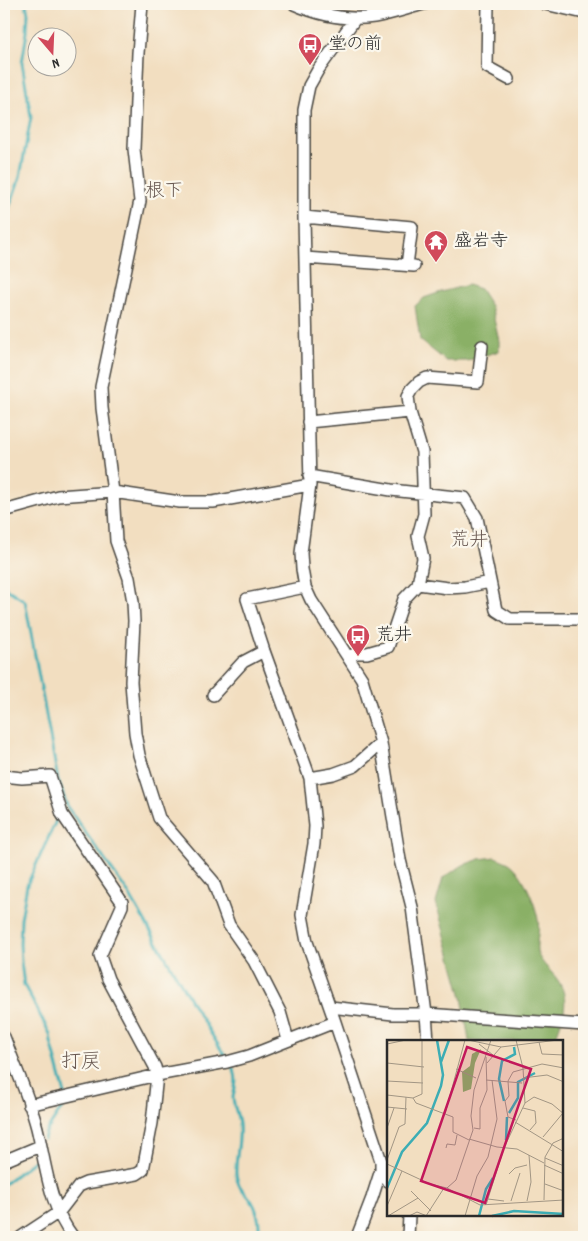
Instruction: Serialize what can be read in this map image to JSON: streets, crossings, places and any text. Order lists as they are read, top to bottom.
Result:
{
  "districts": ["根下", "荒井", "打戻"],
  "places": {
    "bus stop": ["堂の前", "荒井"],
    "temple": ["盛岩寺"]
  },
  "north": "bottom"
}
